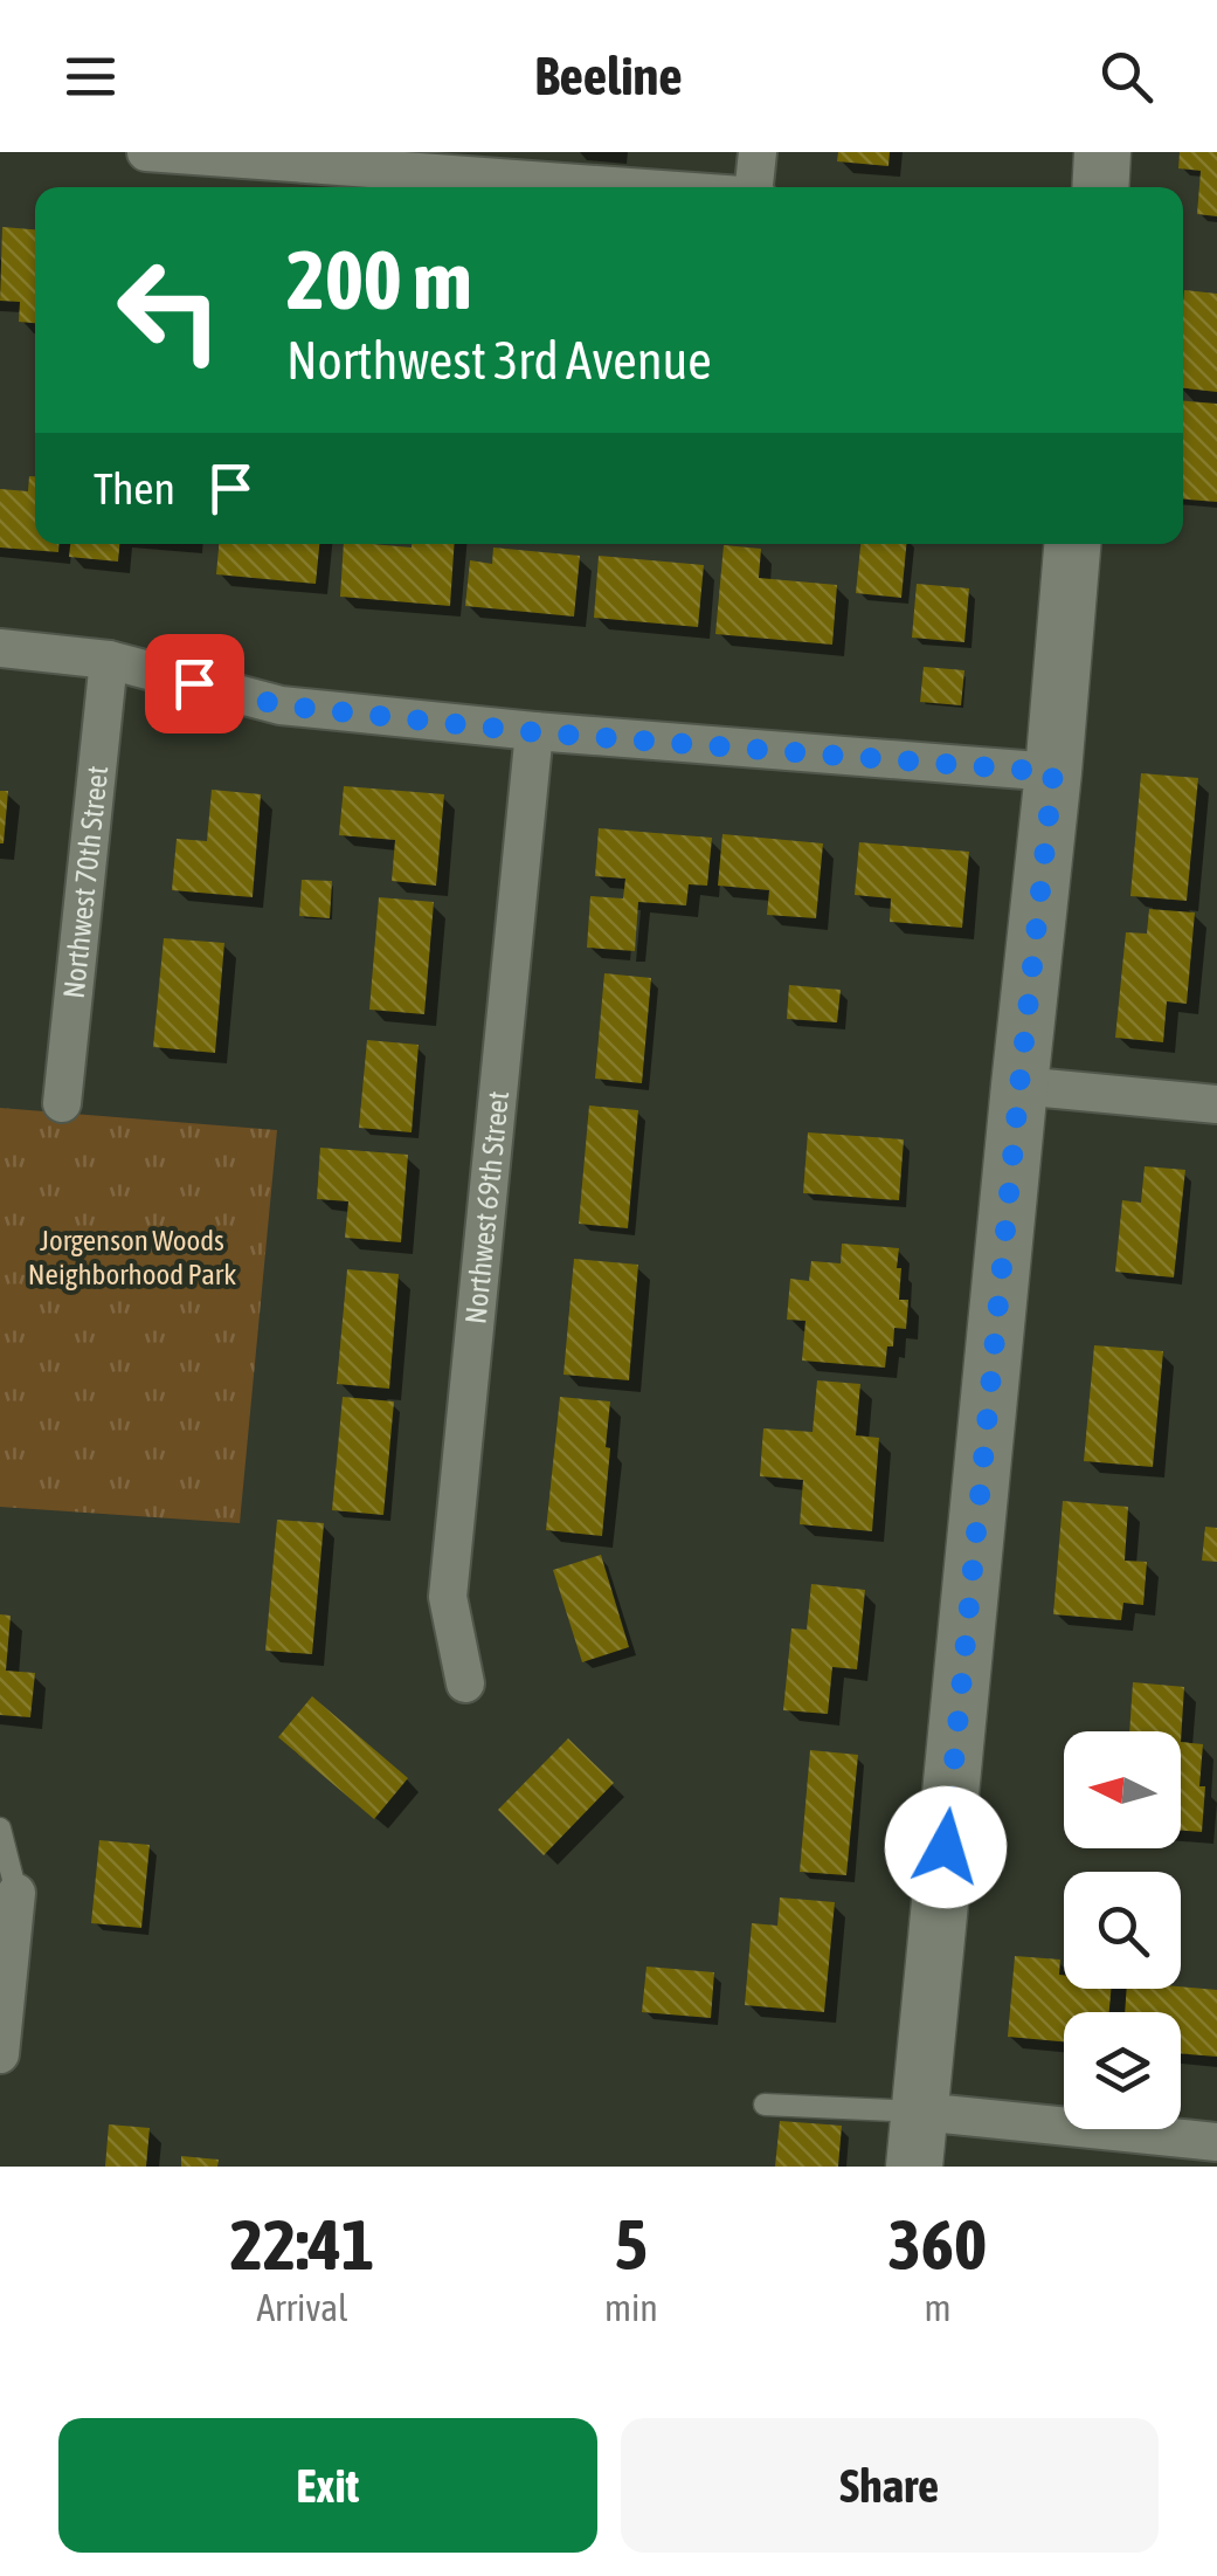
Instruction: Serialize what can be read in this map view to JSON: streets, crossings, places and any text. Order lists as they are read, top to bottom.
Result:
{
  "streets": {
    "street": ["Northwest 70th Street", "Northwest 69th Street"]
  },
  "parks": ["Jorgenson Woods Neighborhood Park"],
  "north": "left",
  "page": {
    "header": "Beeline",
    "turn": ["200 m", "Northwest 3rd Avenue"],
    "then": "Then",
    "eta": [
      "22:41",
      "Arrival",
      "5",
      "min",
      "360",
      "m"
    ],
    "buttons": ["Exit", "Share"]
  }
}
